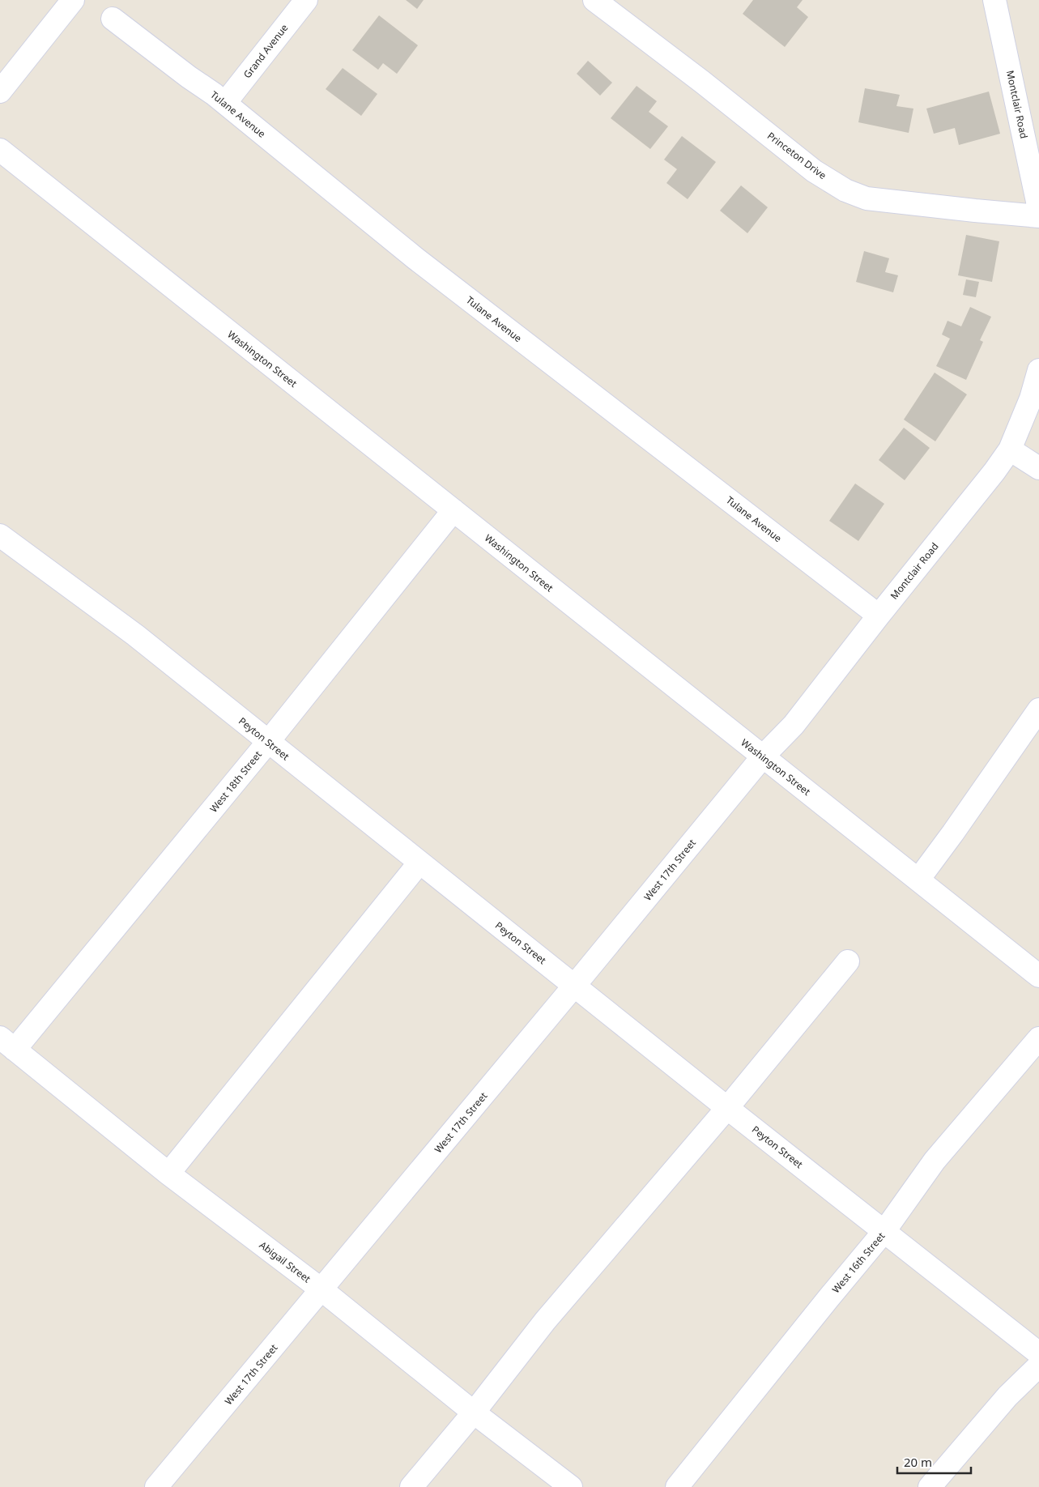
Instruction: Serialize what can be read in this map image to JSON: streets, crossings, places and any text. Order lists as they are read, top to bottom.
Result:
{
  "streets": {
    "street": [
      "Grand Avenue",
      "Montclair Road",
      "Tulane Avenue",
      "Princeton Drive",
      "Washington Street",
      "Peyton Street",
      "West 18th Street",
      "West 17th Street",
      "Abigail Street",
      "West 16th Street"
    ]
  },
  "crossings": [
    ["Grand Avenue", "Tulane Avenue"],
    ["Montclair Road", "Tulane Avenue"],
    ["Montclair Road", "Washington Street"],
    ["Montclair Road", "West 17th Street"],
    ["Washington Street", "West 18th Street"],
    ["Washington Street", "West 17th Street"],
    ["Peyton Street", "West 18th Street"],
    ["Peyton Street", "West 17th Street"],
    ["Peyton Street", "West 16th Street"],
    ["West 18th Street", "Abigail Street"],
    ["West 17th Street", "Abigail Street"]
  ],
  "scale_bar": "20 m"
}
